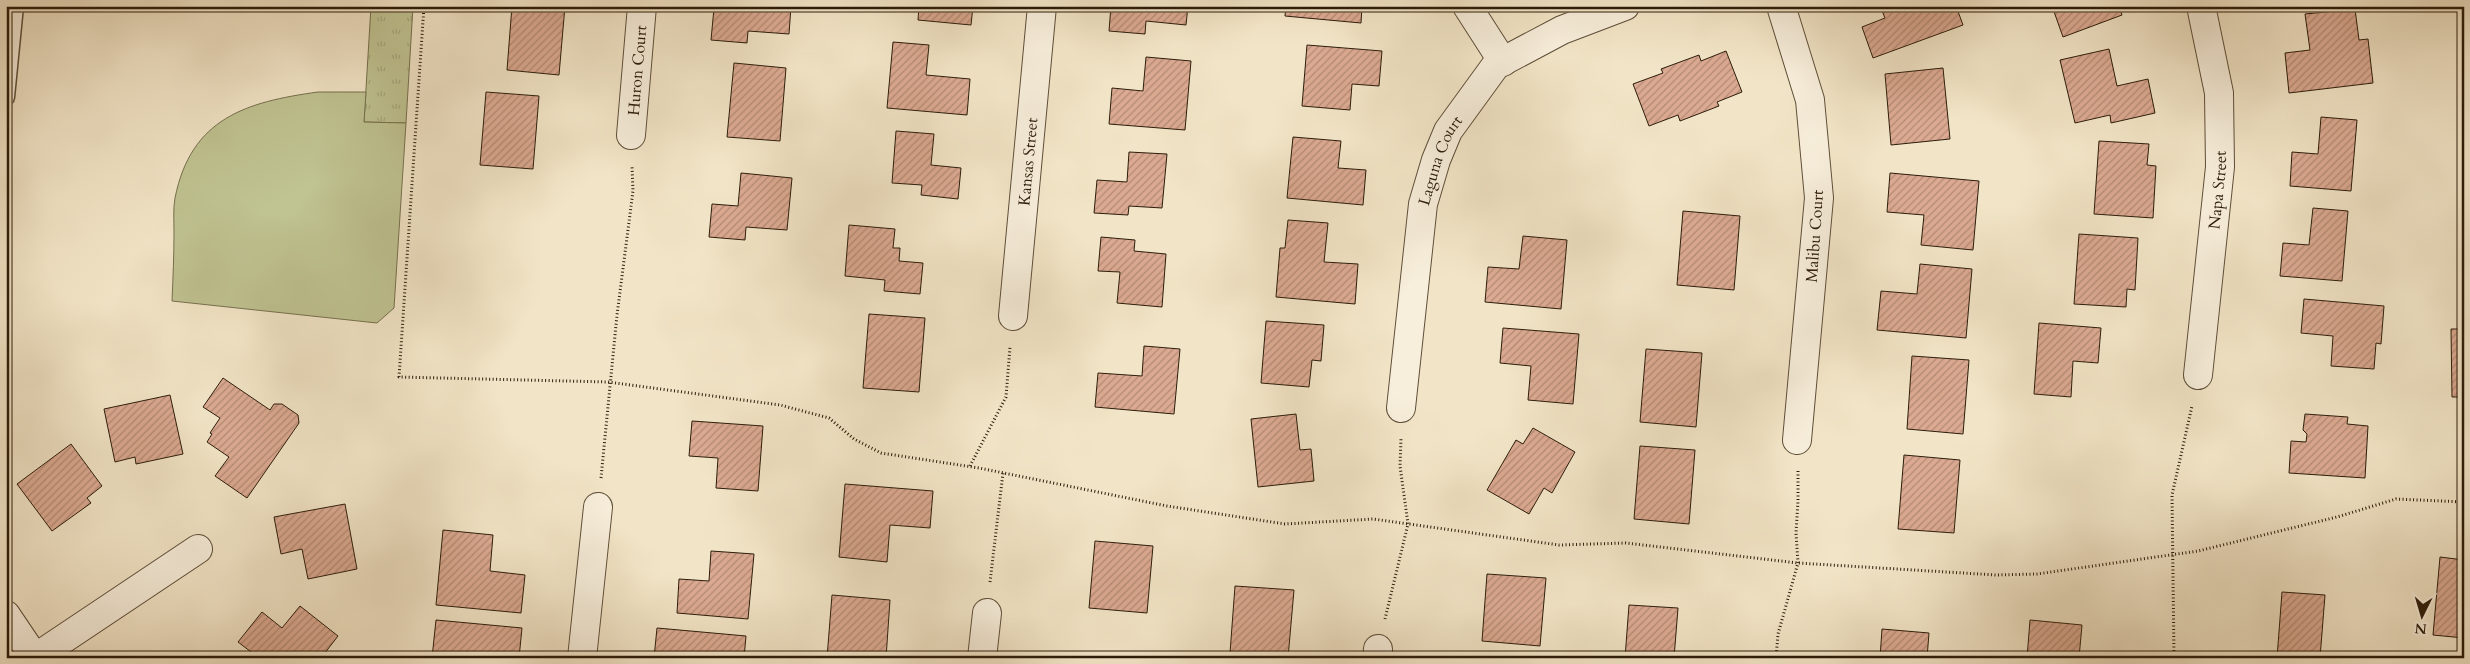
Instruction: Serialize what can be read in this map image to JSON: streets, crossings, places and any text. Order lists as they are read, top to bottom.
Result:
{
  "streets": {
    "street": [
      "Huron Court",
      "Kansas Street",
      "Laguna Court",
      "Napa Street",
      "Malibu Court"
    ]
  },
  "north": "bottom"
}
